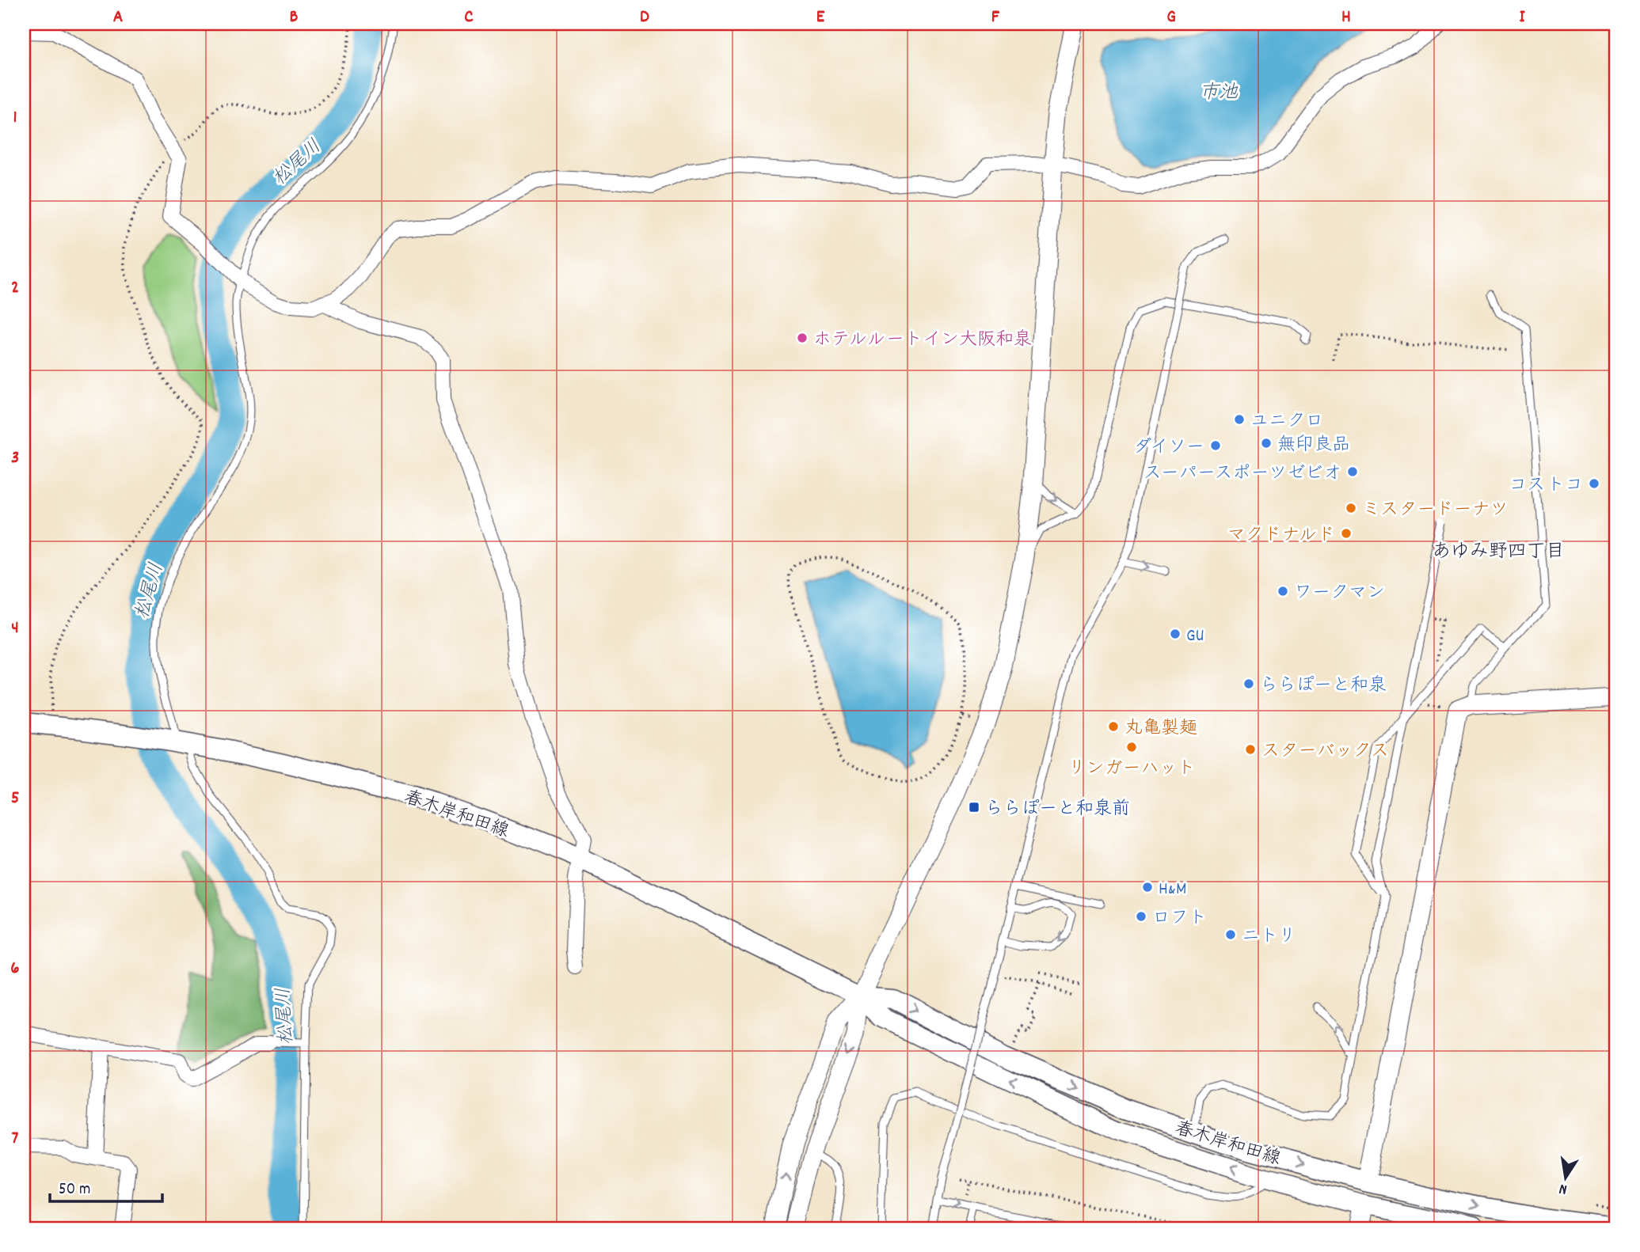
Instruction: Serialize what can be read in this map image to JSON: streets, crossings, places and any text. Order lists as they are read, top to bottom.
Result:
{
  "streets": {
    "main road": ["春木岸和田線"]
  },
  "districts": ["あゆみ野四丁目"],
  "water": ["市池", "松尾川"],
  "places": {
    "other": [
      "ホテルルートイン大阪和泉",
      "ユニクロ",
      "無印良品",
      "ダイソー",
      "スーパースポーツゼビオ",
      "コストコ",
      "ミスタードーナツ",
      "マクドナルド",
      "ワークマン",
      "GU",
      "ららぽーと和泉",
      "丸亀製麺",
      "リンガーハット",
      "スターバックス",
      "H&M",
      "ロフト",
      "ニトリ"
    ],
    "transit": ["ららぽーと和泉前"]
  },
  "scale_bar": "50 m",
  "north": "bottom",
  "grid": {
    "columns": [
      "A",
      "B",
      "C",
      "D",
      "E",
      "F",
      "G",
      "H",
      "I"
    ],
    "rows": [
      "1",
      "2",
      "3",
      "4",
      "5",
      "6",
      "7"
    ]
  }
}
